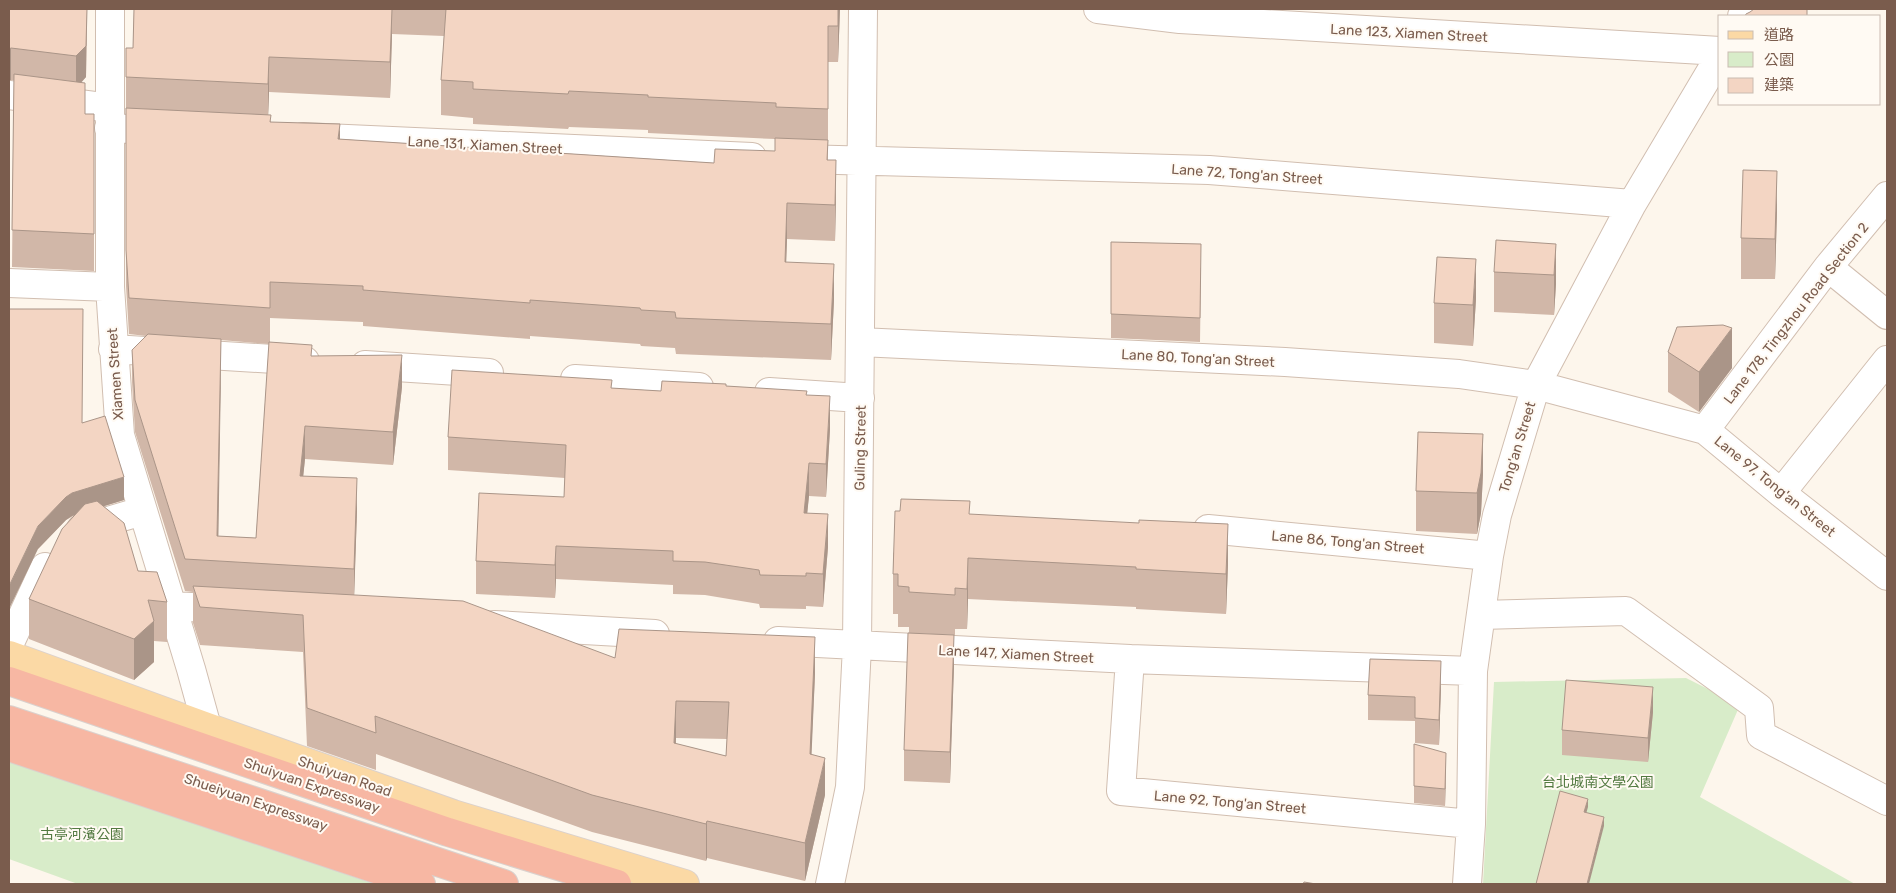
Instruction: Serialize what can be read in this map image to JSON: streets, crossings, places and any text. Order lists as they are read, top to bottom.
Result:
{
  "streets": {
    "highway": ["Shuiyuan Expressway", "Shueiyuan Expressway"],
    "main road": ["Shuiyuan Road"],
    "street": [
      "Lane 123, Xiamen Street",
      "Lane 131, Xiamen Street",
      "Lane 72, Tong'an Street",
      "Lane 178, Tingzhou Road Section 2",
      "Lane 80, Tong'an Street",
      "Xiamen Street",
      "Tong'an Street",
      "Guling Street",
      "Lane 97, Tong'an Street",
      "Lane 86, Tong'an Street",
      "Lane 147, Xiamen Street",
      "Lane 92, Tong'an Street"
    ]
  },
  "crossings": [
    ["Lane 131, Xiamen Street", "Lane 72, Tong'an Street"],
    ["Lane 131, Xiamen Street", "Guling Street"],
    ["Lane 72, Tong'an Street", "Tong'an Street"],
    ["Lane 72, Tong'an Street", "Guling Street"],
    ["Lane 178, Tingzhou Road Section 2", "Lane 97, Tong'an Street"],
    ["Lane 80, Tong'an Street", "Tong'an Street"],
    ["Lane 80, Tong'an Street", "Guling Street"],
    ["Lane 80, Tong'an Street", "Lane 97, Tong'an Street"],
    ["Xiamen Street", "Shuiyuan Road"],
    ["Tong'an Street", "Lane 97, Tong'an Street"],
    ["Tong'an Street", "Lane 86, Tong'an Street"],
    ["Tong'an Street", "Lane 147, Xiamen Street"],
    ["Tong'an Street", "Lane 92, Tong'an Street"],
    ["Guling Street", "Lane 147, Xiamen Street"],
    ["Lane 147, Xiamen Street", "Lane 92, Tong'an Street"]
  ],
  "parks": ["台北城南文學公園", "古亭河濱公園"],
  "legend": ["道路", "公園", "建築"]
}
